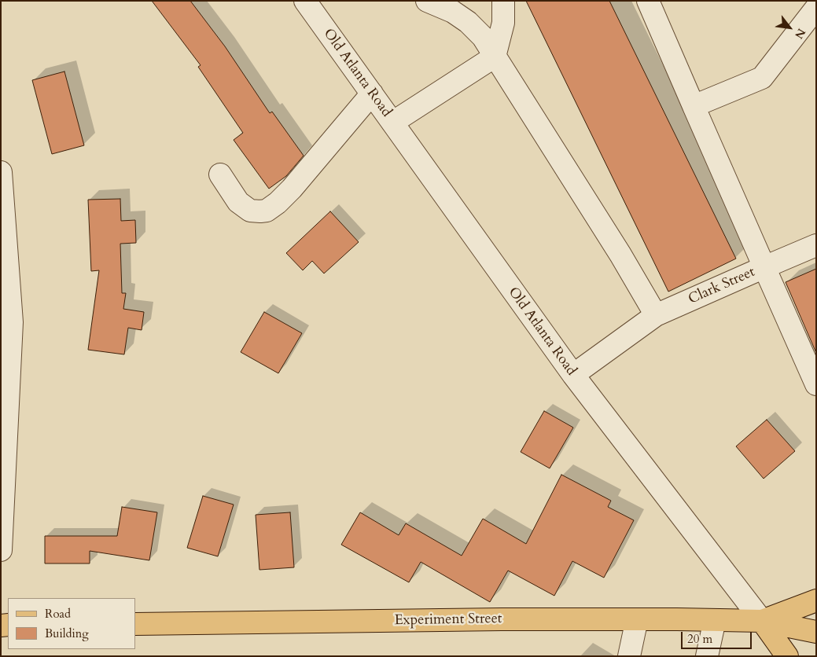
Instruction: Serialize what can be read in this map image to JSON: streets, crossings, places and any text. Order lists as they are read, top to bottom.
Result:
{
  "streets": {
    "main road": ["Old Atlanta Road", "Experiment Street"],
    "street": ["Clark Street"]
  },
  "crossings": [
    ["Old Atlanta Road", "Clark Street"],
    ["Old Atlanta Road", "Experiment Street"]
  ],
  "legend": ["Road", "Building"],
  "scale_bar": "20 m",
  "north": "bottom right"
}
